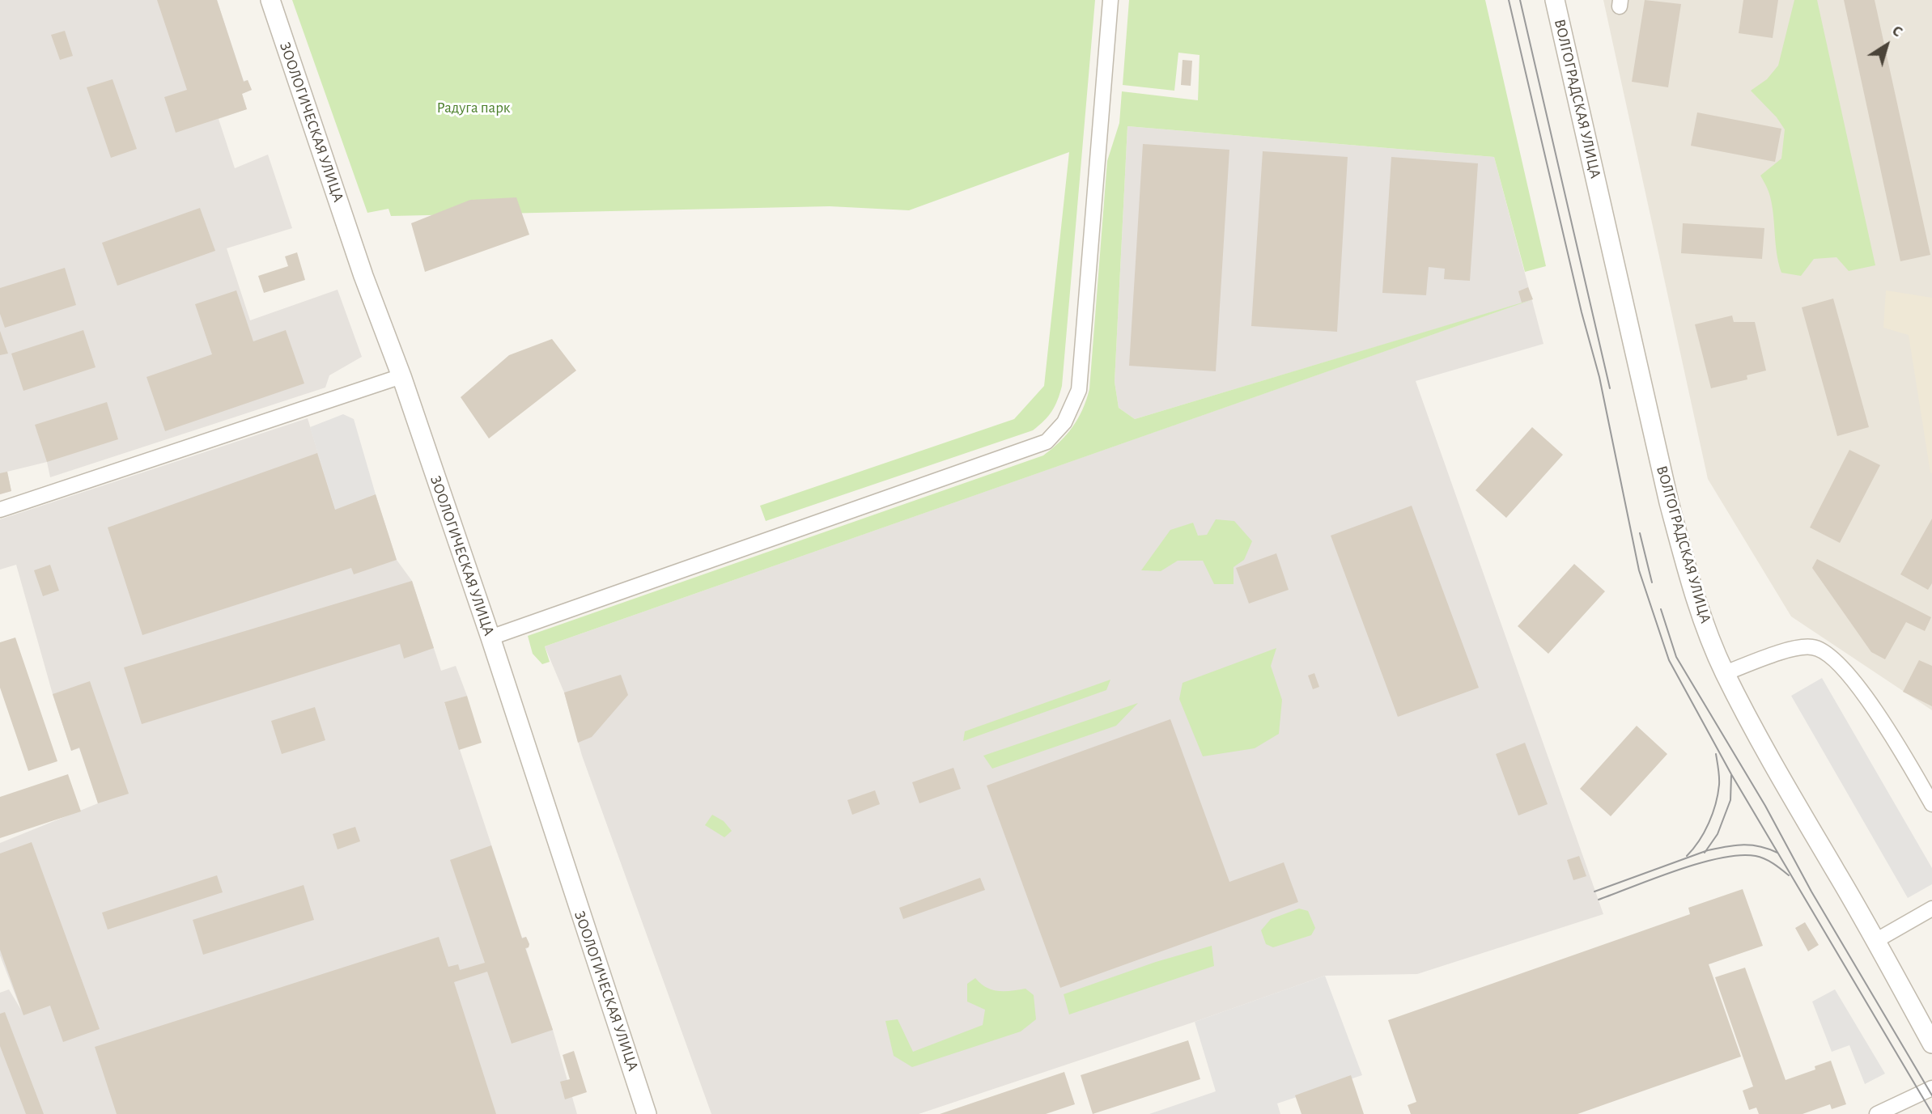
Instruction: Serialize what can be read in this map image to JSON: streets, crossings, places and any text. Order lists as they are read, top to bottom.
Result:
{
  "streets": {
    "street": ["ВОЛГОГРАДСКАЯ УЛИЦА", "ЗООЛОГИЧЕСКАЯ УЛИЦА"]
  },
  "parks": ["Радуга парк"],
  "north": "top right"
}
